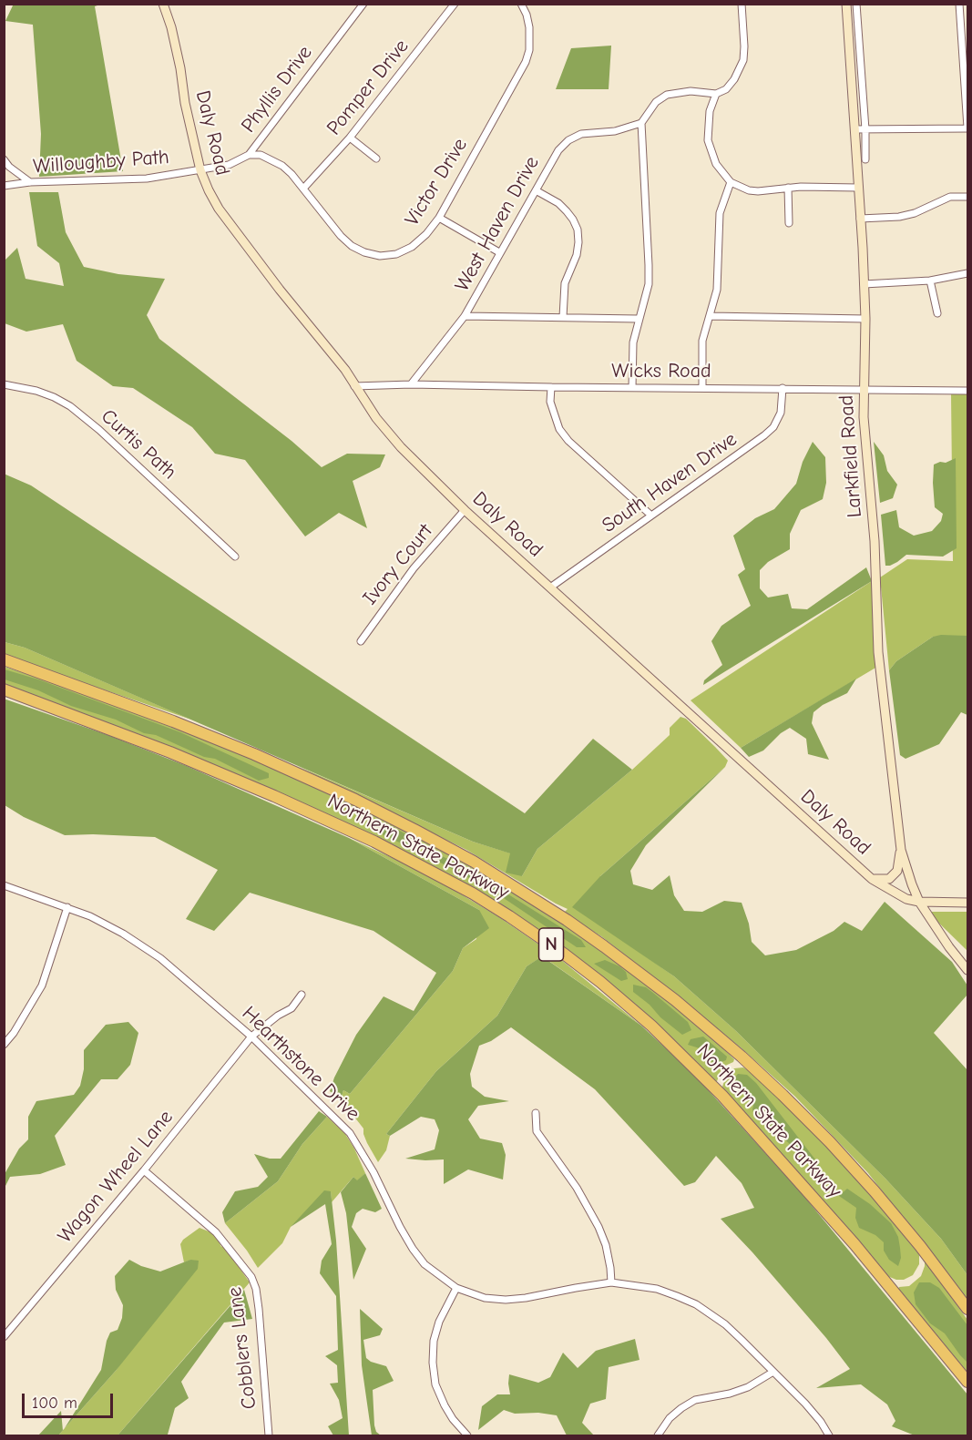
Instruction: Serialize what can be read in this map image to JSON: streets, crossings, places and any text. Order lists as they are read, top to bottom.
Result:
{
  "streets": {
    "highway": ["Northern State Parkway", "N"],
    "street": [
      "Pomper Drive",
      "Phyllis Drive",
      "Daly Road",
      "Willoughby Path",
      "Victor Drive",
      "West Haven Drive",
      "Wicks Road",
      "Curtis Path",
      "Larkfield Road",
      "South Haven Drive",
      "Ivory Court",
      "Hearthstone Drive",
      "Wagon Wheel Lane",
      "Cobblers Lane"
    ]
  },
  "crossings": [
    ["Pomper Drive", "Victor Drive"],
    ["Phyllis Drive", "Daly Road"],
    ["Phyllis Drive", "Willoughby Path"],
    ["Phyllis Drive", "Victor Drive"],
    ["Daly Road", "Willoughby Path"],
    ["Daly Road", "Wicks Road"],
    ["Daly Road", "Larkfield Road"],
    ["Daly Road", "South Haven Drive"],
    ["Daly Road", "Ivory Court"],
    ["West Haven Drive", "Wicks Road"],
    ["Wicks Road", "Larkfield Road"],
    ["Wicks Road", "South Haven Drive"],
    ["Hearthstone Drive", "Wagon Wheel Lane"],
    ["Wagon Wheel Lane", "Cobblers Lane"]
  ],
  "scale_bar": "100 m"
}
